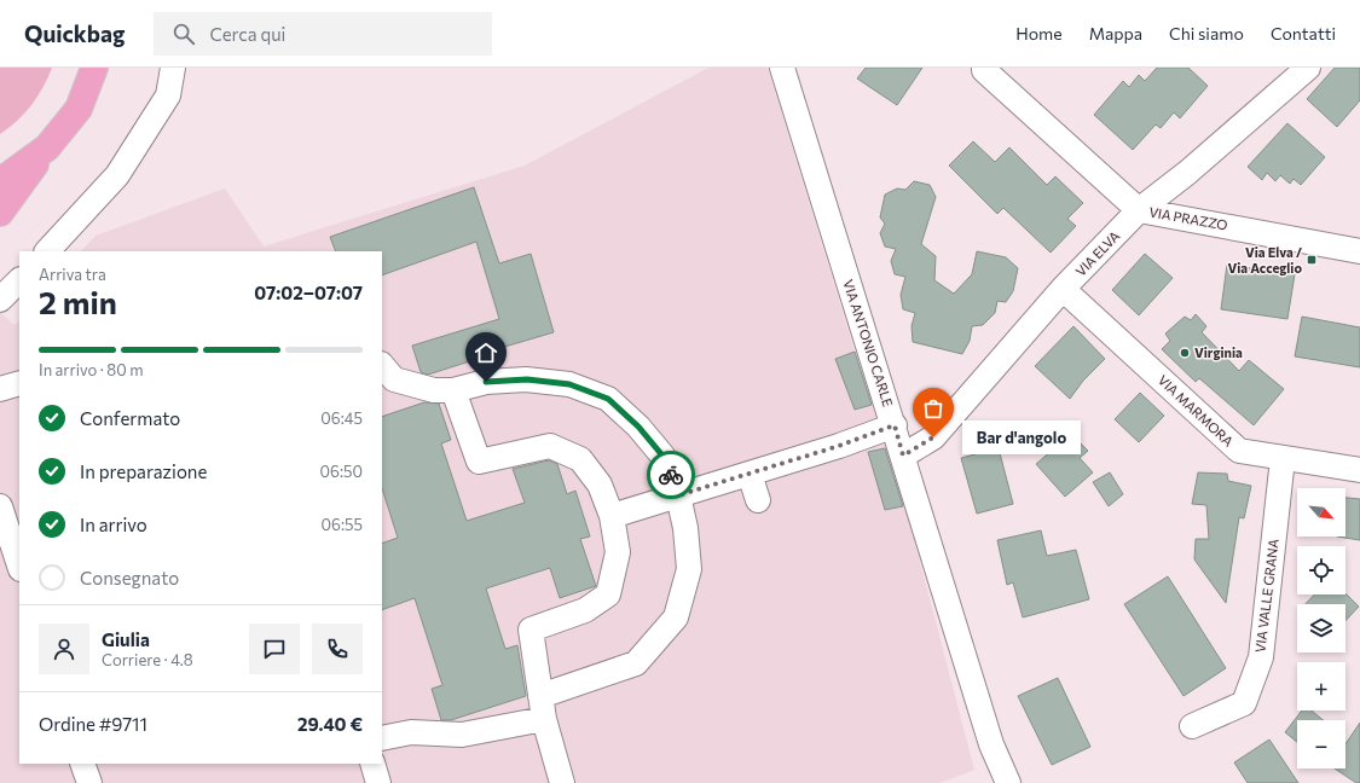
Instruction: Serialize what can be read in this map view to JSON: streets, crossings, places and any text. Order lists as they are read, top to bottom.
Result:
{
  "streets": {
    "street": [
      "VIA PRAZZO",
      "VIA ELVA",
      "VIA ANTONIO CARLE",
      "VIA MARMORA",
      "VIA VALLE GRANA"
    ]
  },
  "crossings": [
    ["VIA PRAZZO", "VIA ELVA"],
    ["VIA ELVA", "VIA ANTONIO CARLE"],
    ["VIA ELVA", "VIA MARMORA"],
    ["VIA MARMORA", "VIA VALLE GRANA"]
  ],
  "places": {
    "transit": ["Via Elva / Via Acceglio"],
    "other": ["Virginia", "Bar d'angolo"]
  },
  "north": "bottom right",
  "page": {
    "header": "Quickbag",
    "search": "Cerca qui",
    "nav": [
      "Home",
      "Mappa",
      "Chi siamo",
      "Contatti"
    ],
    "heading": ["2 min", "Arriva tra", "07:02–07:07"],
    "panel": [
      "Giulia",
      "Corriere · 4.8",
      "Ordine #9711",
      "29.40 €"
    ],
    "bar": "In arrivo · 80 m",
    "list": [
      ["Confermato", "06:45"],
      ["In preparazione", "06:50"],
      ["In arrivo", "06:55"],
      "Consegnato"
    ],
    "bubble": "Bar d'angolo",
    "map_buttons": ["+", "−"]
  }
}
